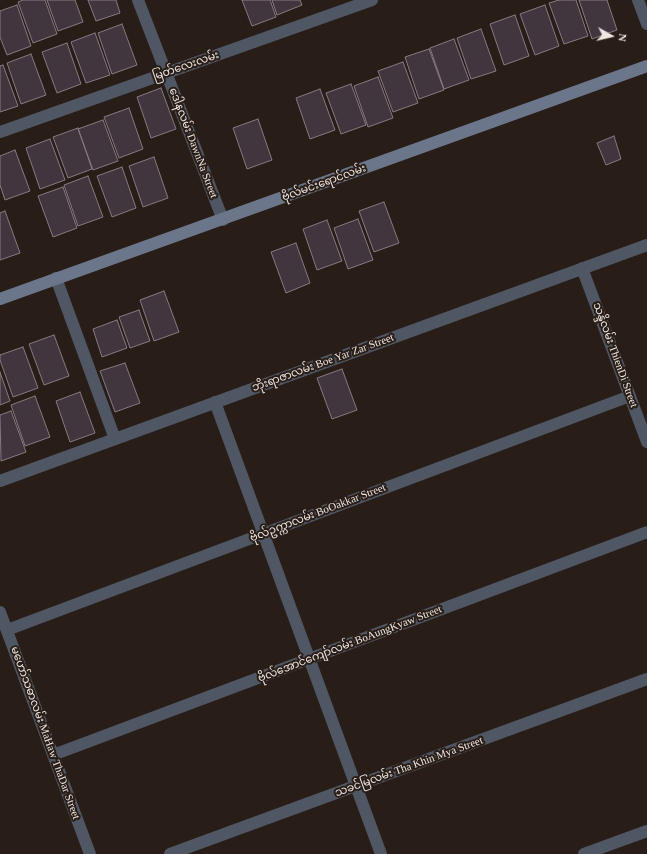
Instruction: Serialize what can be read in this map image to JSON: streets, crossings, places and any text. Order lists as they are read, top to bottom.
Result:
{
  "streets": {
    "street": [
      "မြတ်လေးလမ်း",
      "ဒေါနလမ်း DawnNa Street",
      "ဗိုလ်မင်းရောင်လမ်း",
      "သန္ဒိလမ်း ThienDi Street",
      "ဘိုးရာဇာလမ်း Boe Yar Zar Street",
      "ဗိုလ်ဥက္ကာလမ်း BoOakkar Street",
      "ဗိုလ်အောင်ကျော်လမ်း BoAungKyaw Street",
      "မဟော်သဓာလမ်း MaHaw ThaDar Street",
      "သခင်မြလမ်း Tha Khin Mya Street"
    ]
  },
  "crossings": [
    ["မြတ်လေးလမ်း", "ဒေါနလမ်း DawnNa Street"],
    ["ဒေါနလမ်း DawnNa Street", "ဗိုလ်မင်းရောင်လမ်း"],
    ["သန္ဒိလမ်း ThienDi Street", "ဘိုးရာဇာလမ်း Boe Yar Zar Street"],
    ["သန္ဒိလမ်း ThienDi Street", "ဗိုလ်ဥက္ကာလမ်း BoOakkar Street"],
    ["ဗိုလ်ဥက္ကာလမ်း BoOakkar Street", "မဟော်သဓာလမ်း MaHaw ThaDar Street"],
    ["ဗိုလ်အောင်ကျော်လမ်း BoAungKyaw Street", "မဟော်သဓာလမ်း MaHaw ThaDar Street"]
  ],
  "north": "right"
}
